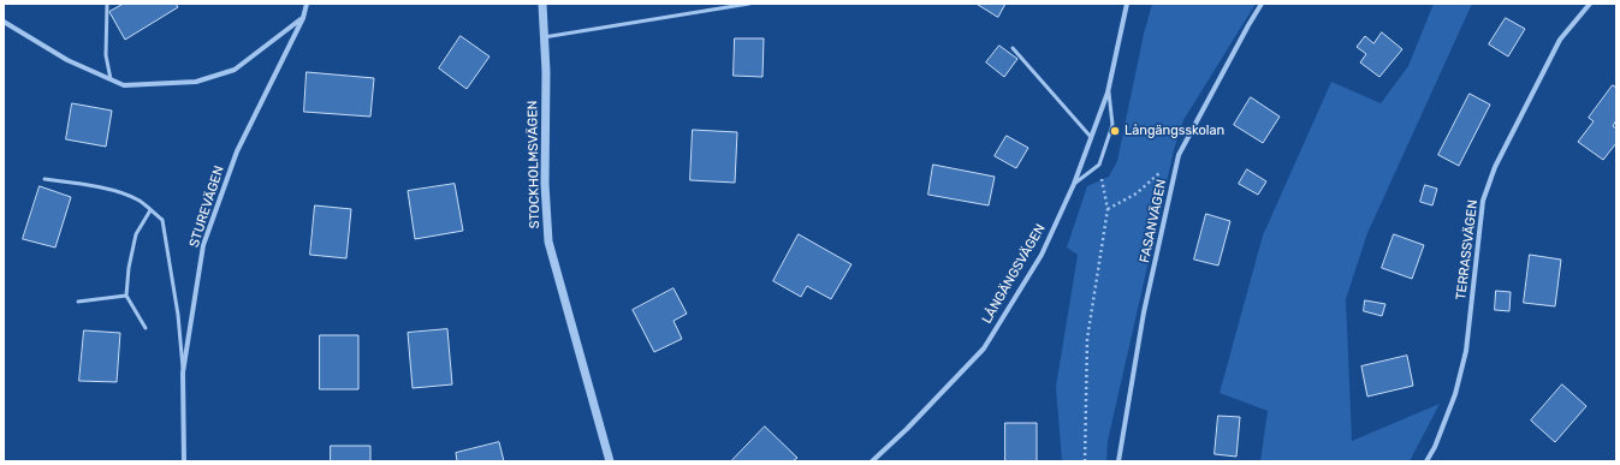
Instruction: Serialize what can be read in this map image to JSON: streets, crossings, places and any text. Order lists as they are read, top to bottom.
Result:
{
  "streets": {
    "street": [
      "STOCKHOLMSVÄGEN",
      "STUREVÄGEN",
      "FASANVÄGEN",
      "TERRASSVÄGEN",
      "LÅNGÄNGSVÄGEN"
    ]
  },
  "places": ["Långängsskolan"]
}
